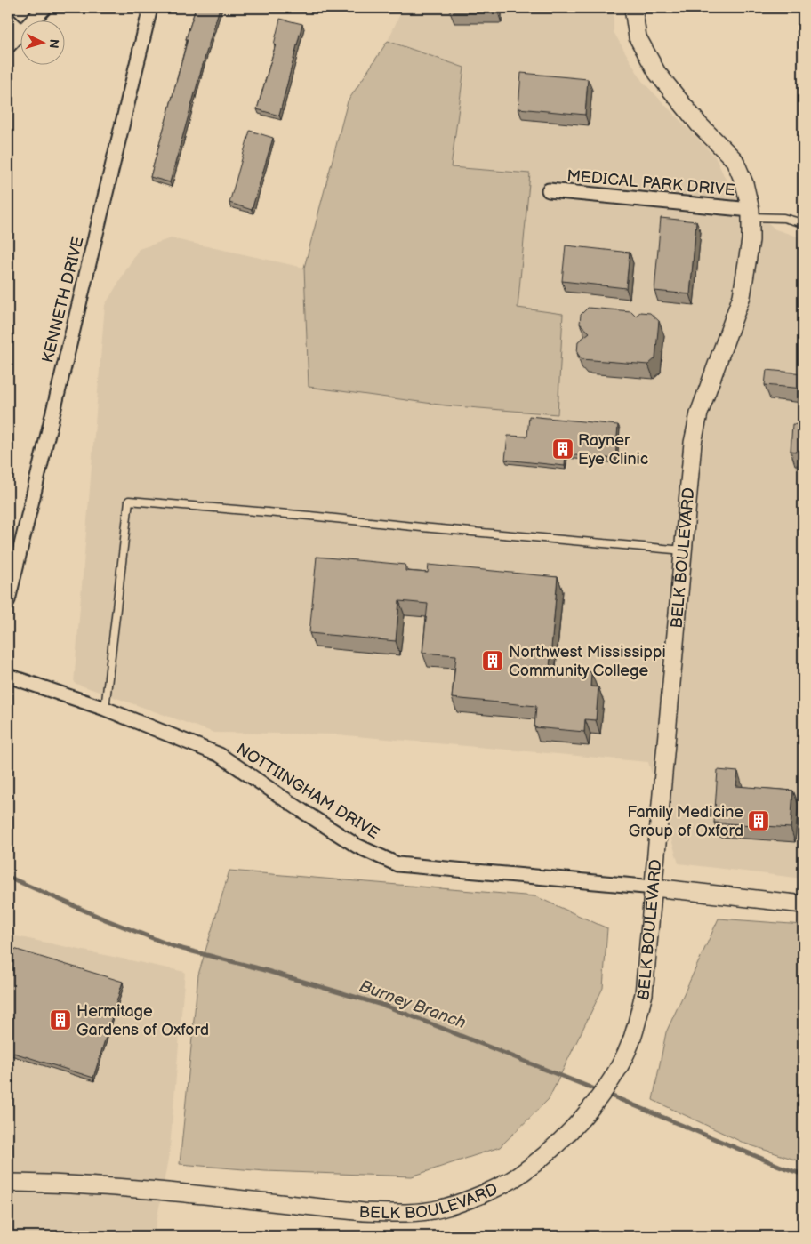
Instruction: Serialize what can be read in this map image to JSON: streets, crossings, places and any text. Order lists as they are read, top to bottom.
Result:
{
  "streets": {
    "street": [
      "MEDICAL PARK DRIVE",
      "KENNETH DRIVE",
      "BELK BOULEVARD",
      "NOTTIINGHAM DRIVE"
    ]
  },
  "crossings": [
    ["MEDICAL PARK DRIVE", "BELK BOULEVARD"],
    ["BELK BOULEVARD", "NOTTIINGHAM DRIVE"]
  ],
  "water": ["Burney Branch"],
  "places": {
    "building": [
      "Rayner Eye Clinic",
      "Northwest Mississippi Community College",
      "Family Medicine Group of Oxford",
      "Hermitage Gardens of Oxford"
    ]
  },
  "north": "right"
}
